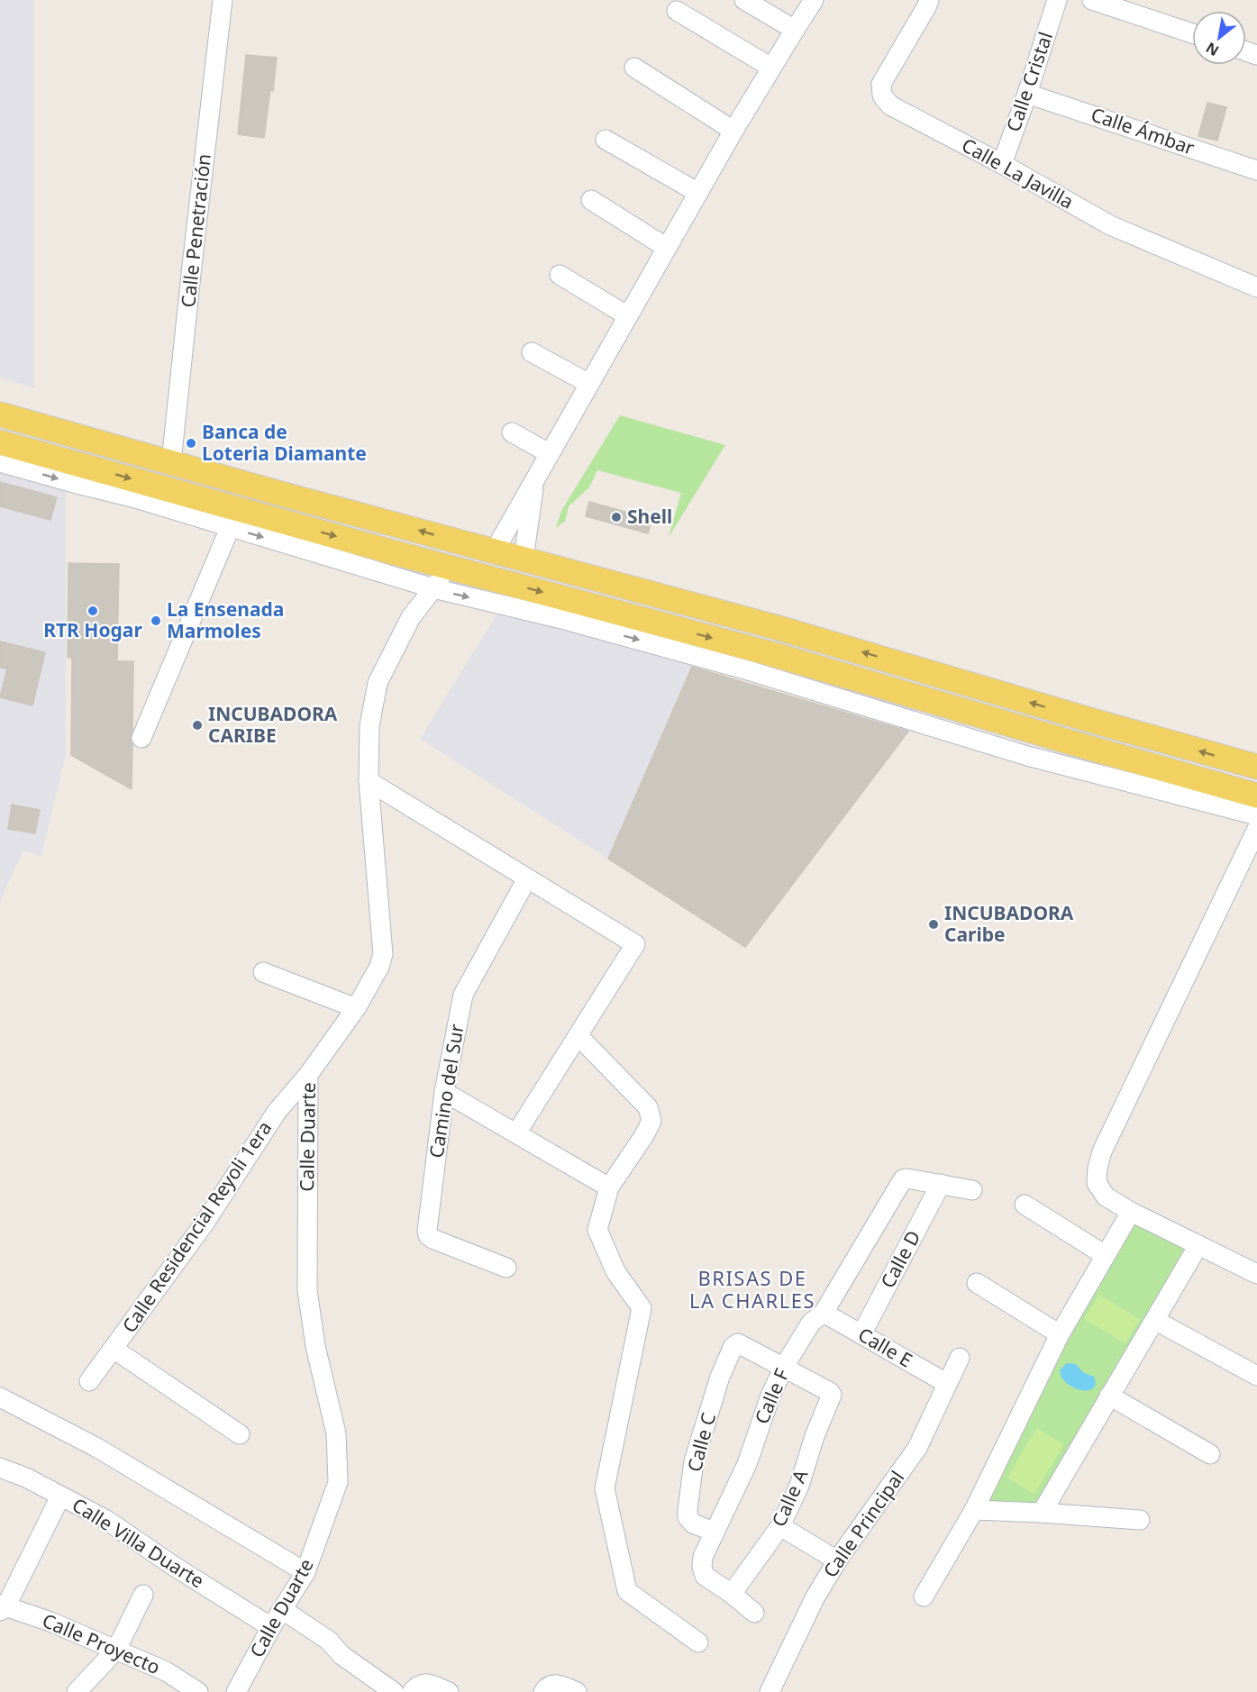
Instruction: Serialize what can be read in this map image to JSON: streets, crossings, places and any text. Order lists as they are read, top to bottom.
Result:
{
  "streets": {
    "street": [
      "Calle Cristal",
      "Calle Ámbar",
      "Calle La Javilla",
      "Calle Penetración",
      "Camino del Sur",
      "Calle Duarte",
      "Calle Residencial Reyoli 1era",
      "Calle D",
      "Calle E",
      "Calle F",
      "Calle C",
      "Calle A",
      "Calle Principal",
      "Calle Villa Duarte",
      "Calle Proyecto"
    ]
  },
  "crossings": [
    ["Calle Cristal", "Calle Ámbar"],
    ["Calle Cristal", "Calle La Javilla"],
    ["Calle Duarte", "Calle Residencial Reyoli 1era"],
    ["Calle Duarte", "Calle Villa Duarte"],
    ["Calle D", "Calle E"],
    ["Calle D", "Calle F"],
    ["Calle E", "Calle F"],
    ["Calle E", "Calle Principal"],
    ["Calle F", "Calle C"],
    ["Calle F", "Calle A"],
    ["Calle C", "Calle A"]
  ],
  "districts": ["BRISAS DE LA CHARLES"],
  "places": [
    "Banca de Loteria Diamante",
    "Shell",
    "RTR Hogar",
    "La Ensenada Marmoles",
    "INCUBADORA CARIBE",
    "INCUBADORA Caribe"
  ],
  "north": "bottom left"
}
